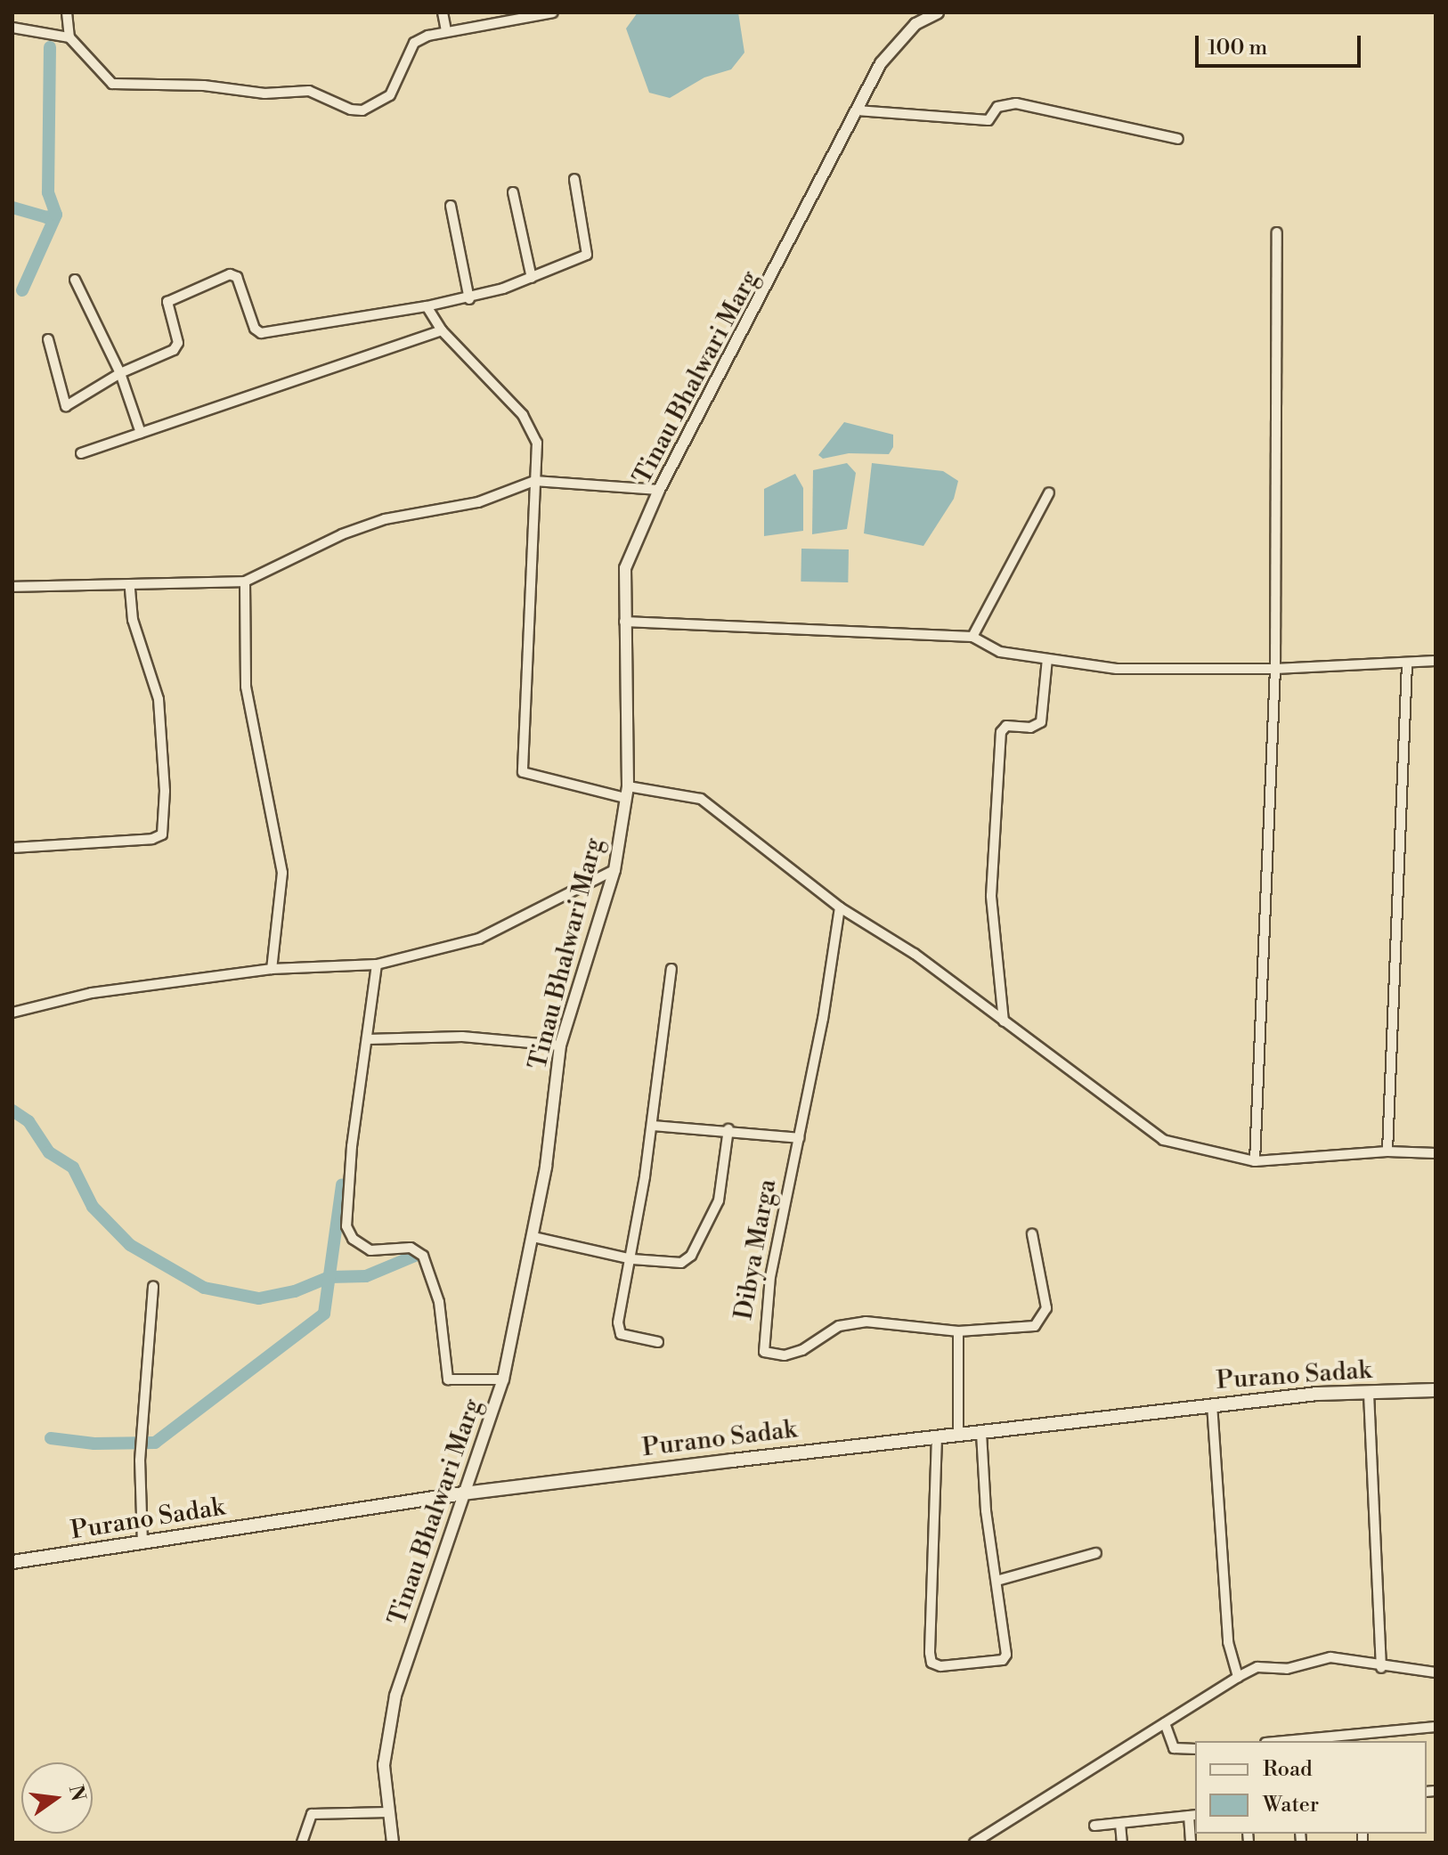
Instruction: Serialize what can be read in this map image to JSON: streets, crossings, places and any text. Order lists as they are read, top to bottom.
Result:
{
  "streets": {
    "main road": ["Purano Sadak"],
    "street": ["Tinau Bhalwari Marg", "Dibya Marga"]
  },
  "crossings": [
    ["Tinau Bhalwari Marg", "Purano Sadak"]
  ],
  "legend": ["Road", "Water"],
  "scale_bar": "100 m",
  "north": "right"
}
